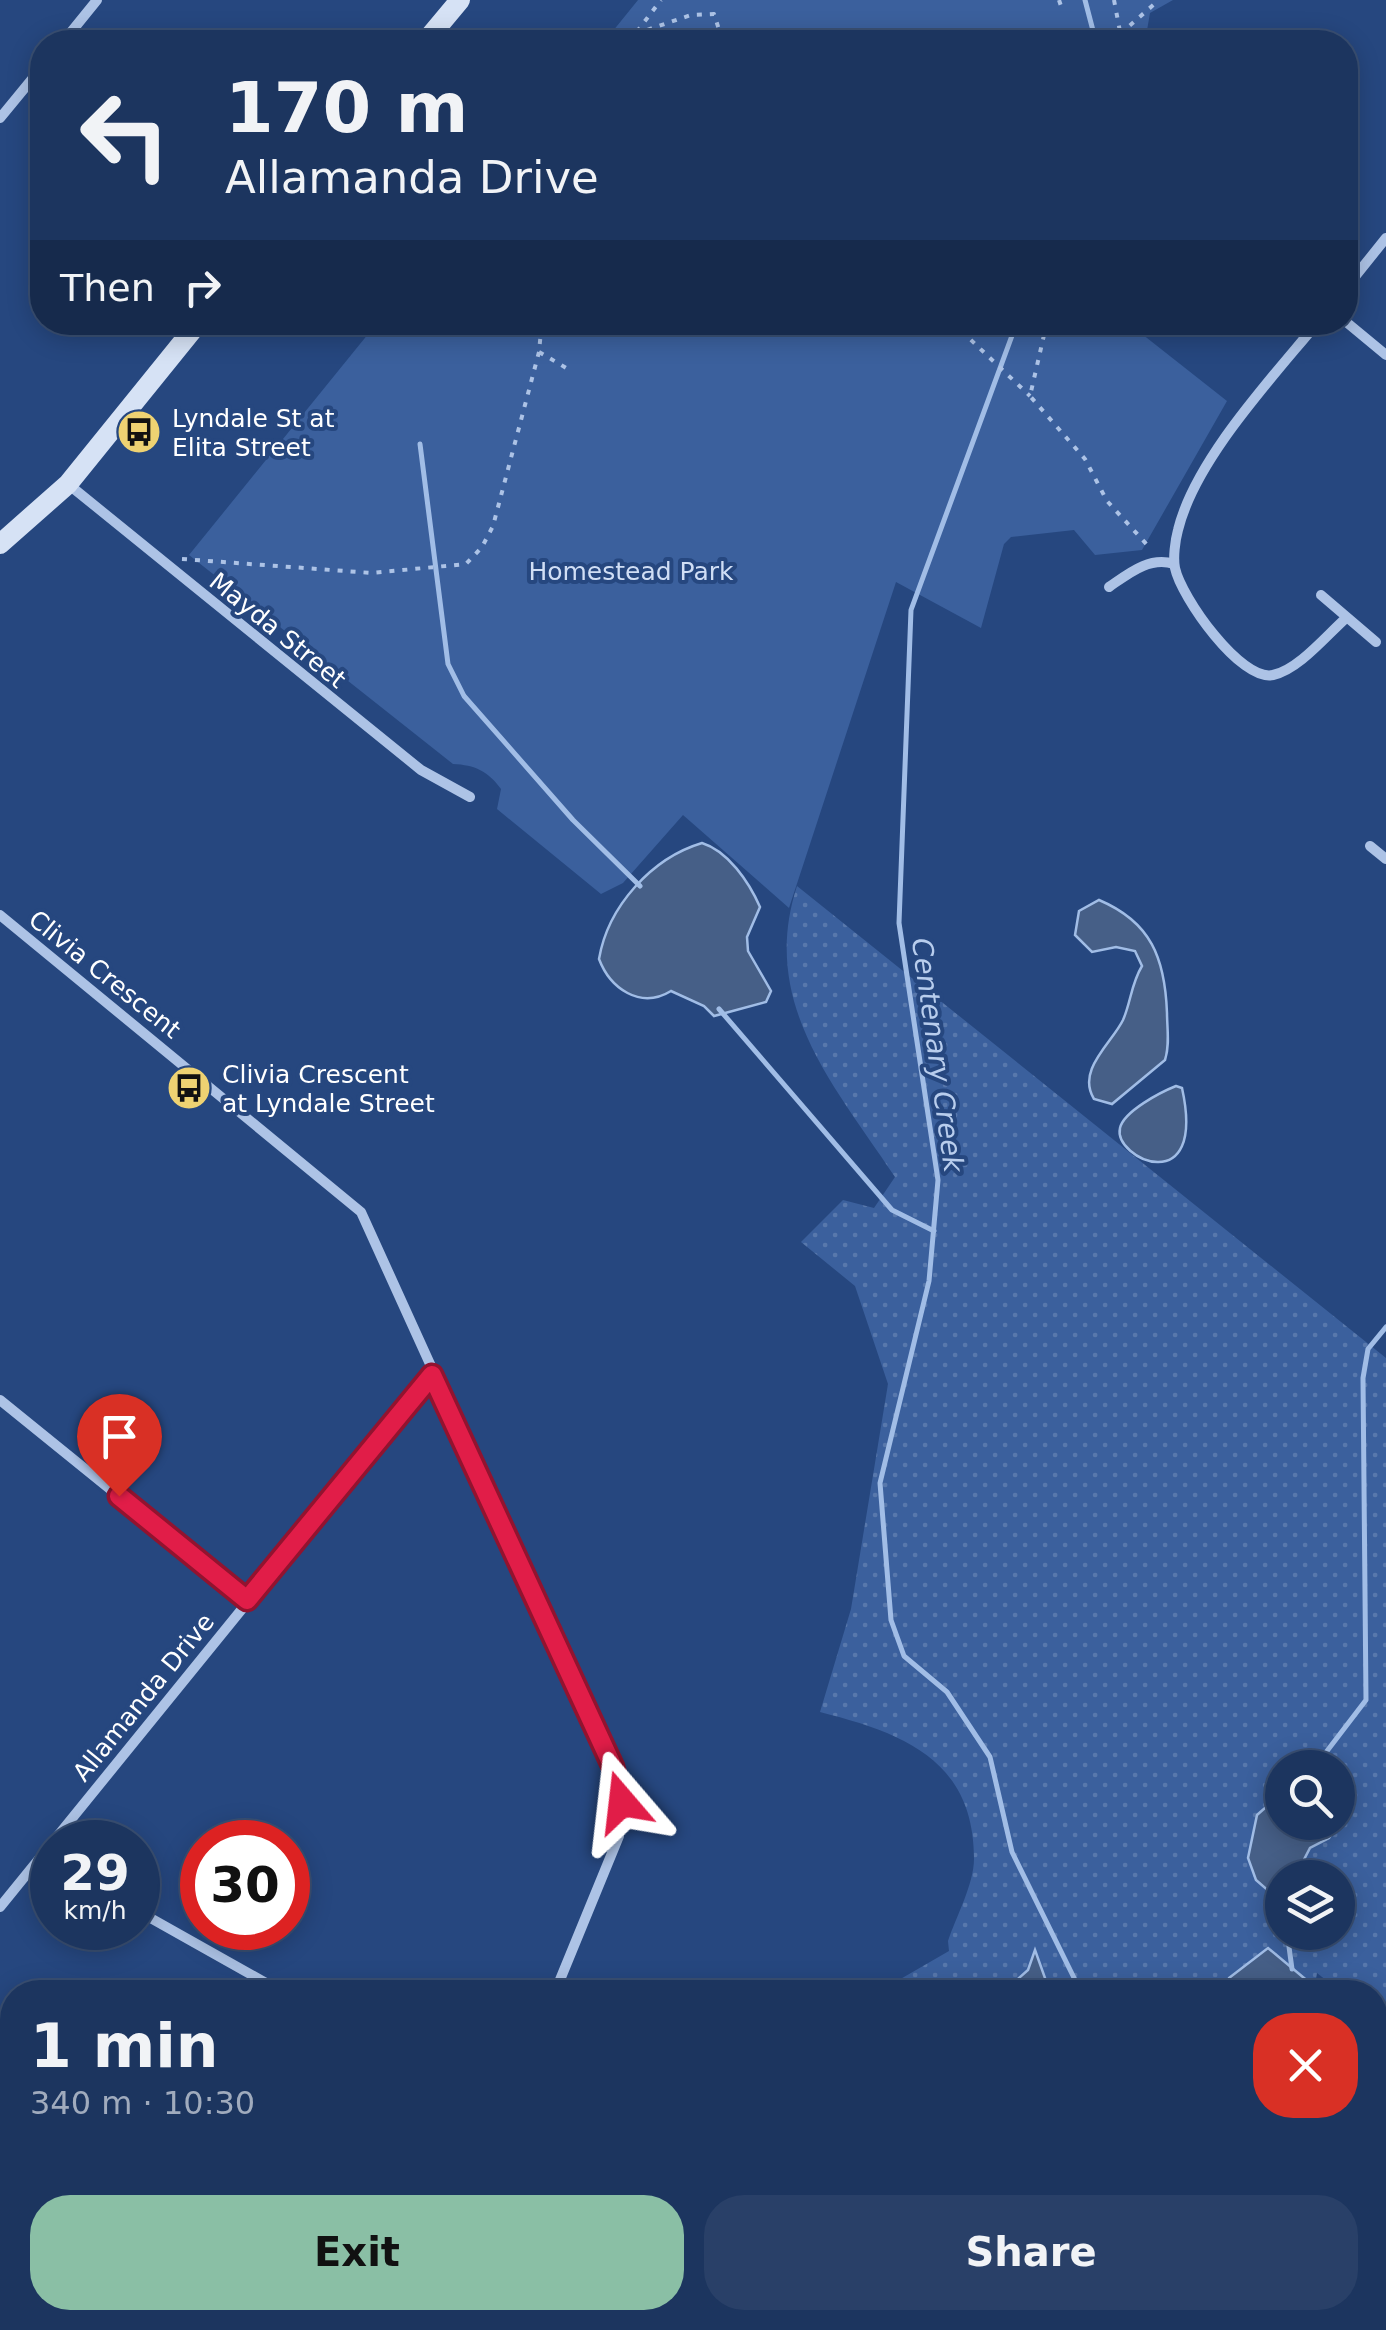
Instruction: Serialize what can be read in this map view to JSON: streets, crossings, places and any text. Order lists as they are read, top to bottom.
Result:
{
  "streets": {
    "street": ["Mayda Street", "Clivia Crescent", "Allamanda Drive"]
  },
  "crossings": [
    ["Clivia Crescent", "Allamanda Drive"]
  ],
  "water": ["Centenary Creek"],
  "parks": ["Homestead Park"],
  "places": {
    "bus stop": ["Lyndale St at Elita Street", "Clivia Crescent at Lyndale Street"]
  },
  "page": {
    "turn": ["170 m", "Allamanda Drive"],
    "then": "Then",
    "speed": "29 km/h",
    "limit": "30",
    "heading": ["1 min", "340 m · 10:30"],
    "buttons": ["Exit", "Share"]
  }
}
